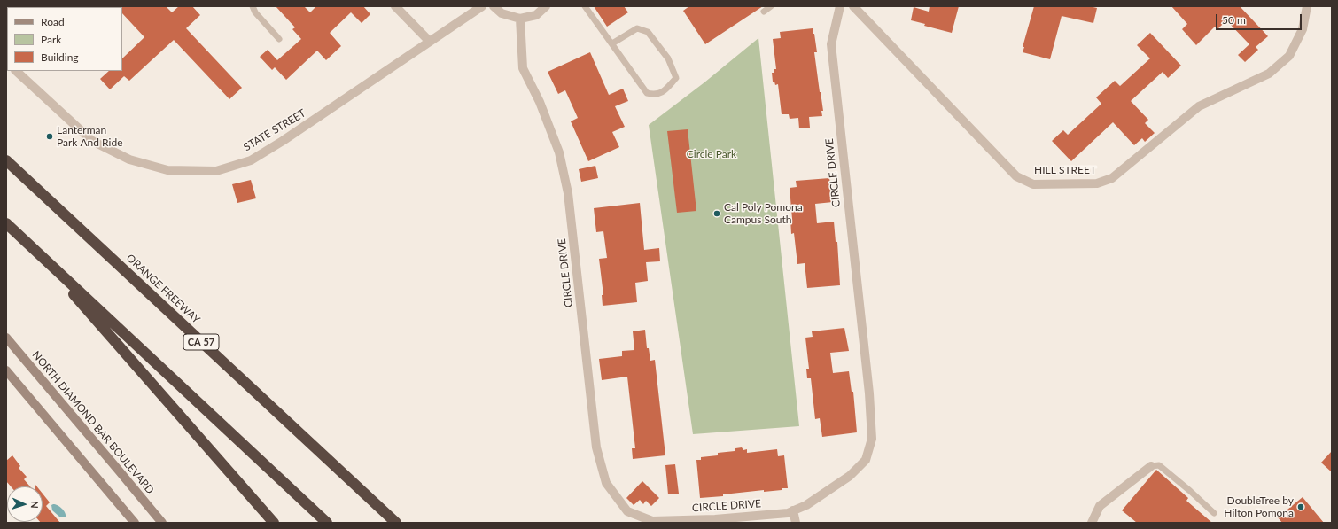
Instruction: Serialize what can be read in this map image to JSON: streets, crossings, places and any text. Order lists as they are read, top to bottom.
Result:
{
  "streets": {
    "highway": ["ORANGE FREEWAY", "CA 57"],
    "main road": ["NORTH DIAMOND BAR BOULEVARD"],
    "street": ["STATE STREET", "HILL STREET", "CIRCLE DRIVE"]
  },
  "parks": ["Circle Park"],
  "places": ["Lanterman Park And Ride", "Cal Poly Pomona Campus South", "DoubleTree by Hilton Pomona"],
  "legend": ["Road", "Park", "Building"],
  "scale_bar": "50 m",
  "north": "right"
}
